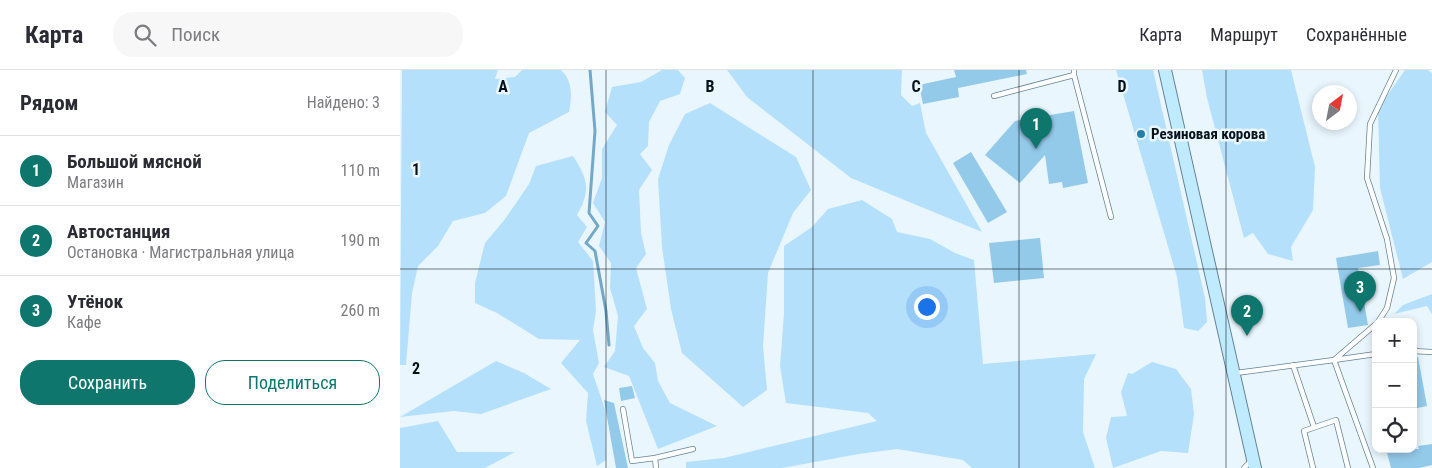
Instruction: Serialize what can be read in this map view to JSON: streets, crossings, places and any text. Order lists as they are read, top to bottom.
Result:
{
  "places": ["Резиновая корова"],
  "north": "top right",
  "page": {
    "header": "Карта",
    "search": "Поиск",
    "nav": ["Карта", "Маршрут", "Сохранённые"],
    "heading": ["Рядом", "Найдено: 3"],
    "pins": ["1", "3", "2"],
    "list": [
      {
        "mark": "1",
        "name": "Большой мясной",
        "note": "Магазин",
        "value": "110 m"
      },
      {
        "mark": "2",
        "name": "Автостанция",
        "note": "Остановка · Магистральная улица",
        "value": "190 m"
      },
      {
        "mark": "3",
        "name": "Утёнок",
        "note": "Кафе",
        "value": "260 m"
      }
    ],
    "map_buttons": ["+", "−"],
    "buttons": ["Сохранить", "Поделиться"]
  },
  "grid": {
    "columns": [
      "A",
      "B",
      "C",
      "D"
    ],
    "rows": ["1", "2"]
  }
}
